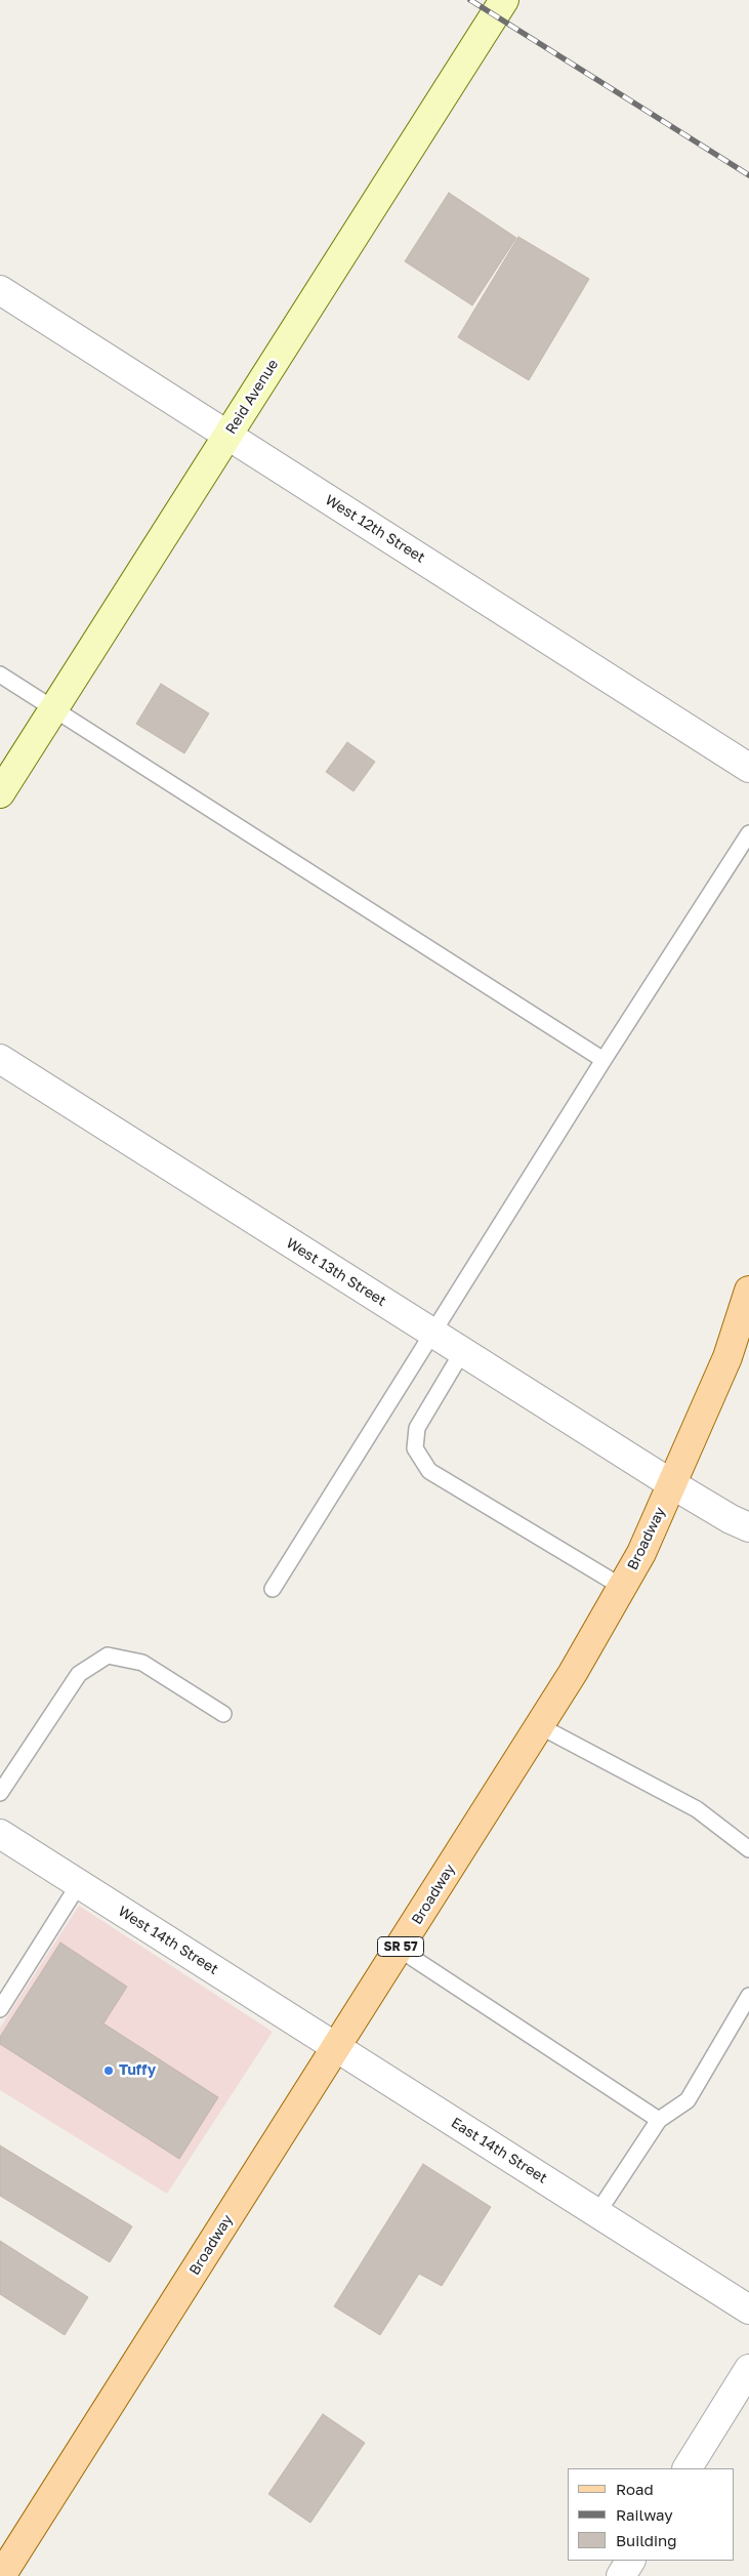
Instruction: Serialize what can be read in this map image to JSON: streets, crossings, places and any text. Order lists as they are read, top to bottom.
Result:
{
  "streets": {
    "main road": ["Broadway", "SR 57"],
    "street": [
      "Reid Avenue",
      "West 12th Street",
      "West 13th Street",
      "West 14th Street",
      "East 14th Street"
    ]
  },
  "crossings": [
    ["Reid Avenue", "West 12th Street"],
    ["West 13th Street", "Broadway"],
    ["Broadway", "West 14th Street"],
    ["Broadway", "East 14th Street"],
    ["West 14th Street", "East 14th Street"]
  ],
  "places": ["Tuffy"],
  "legend": ["Road", "Railway", "Building"]
}
